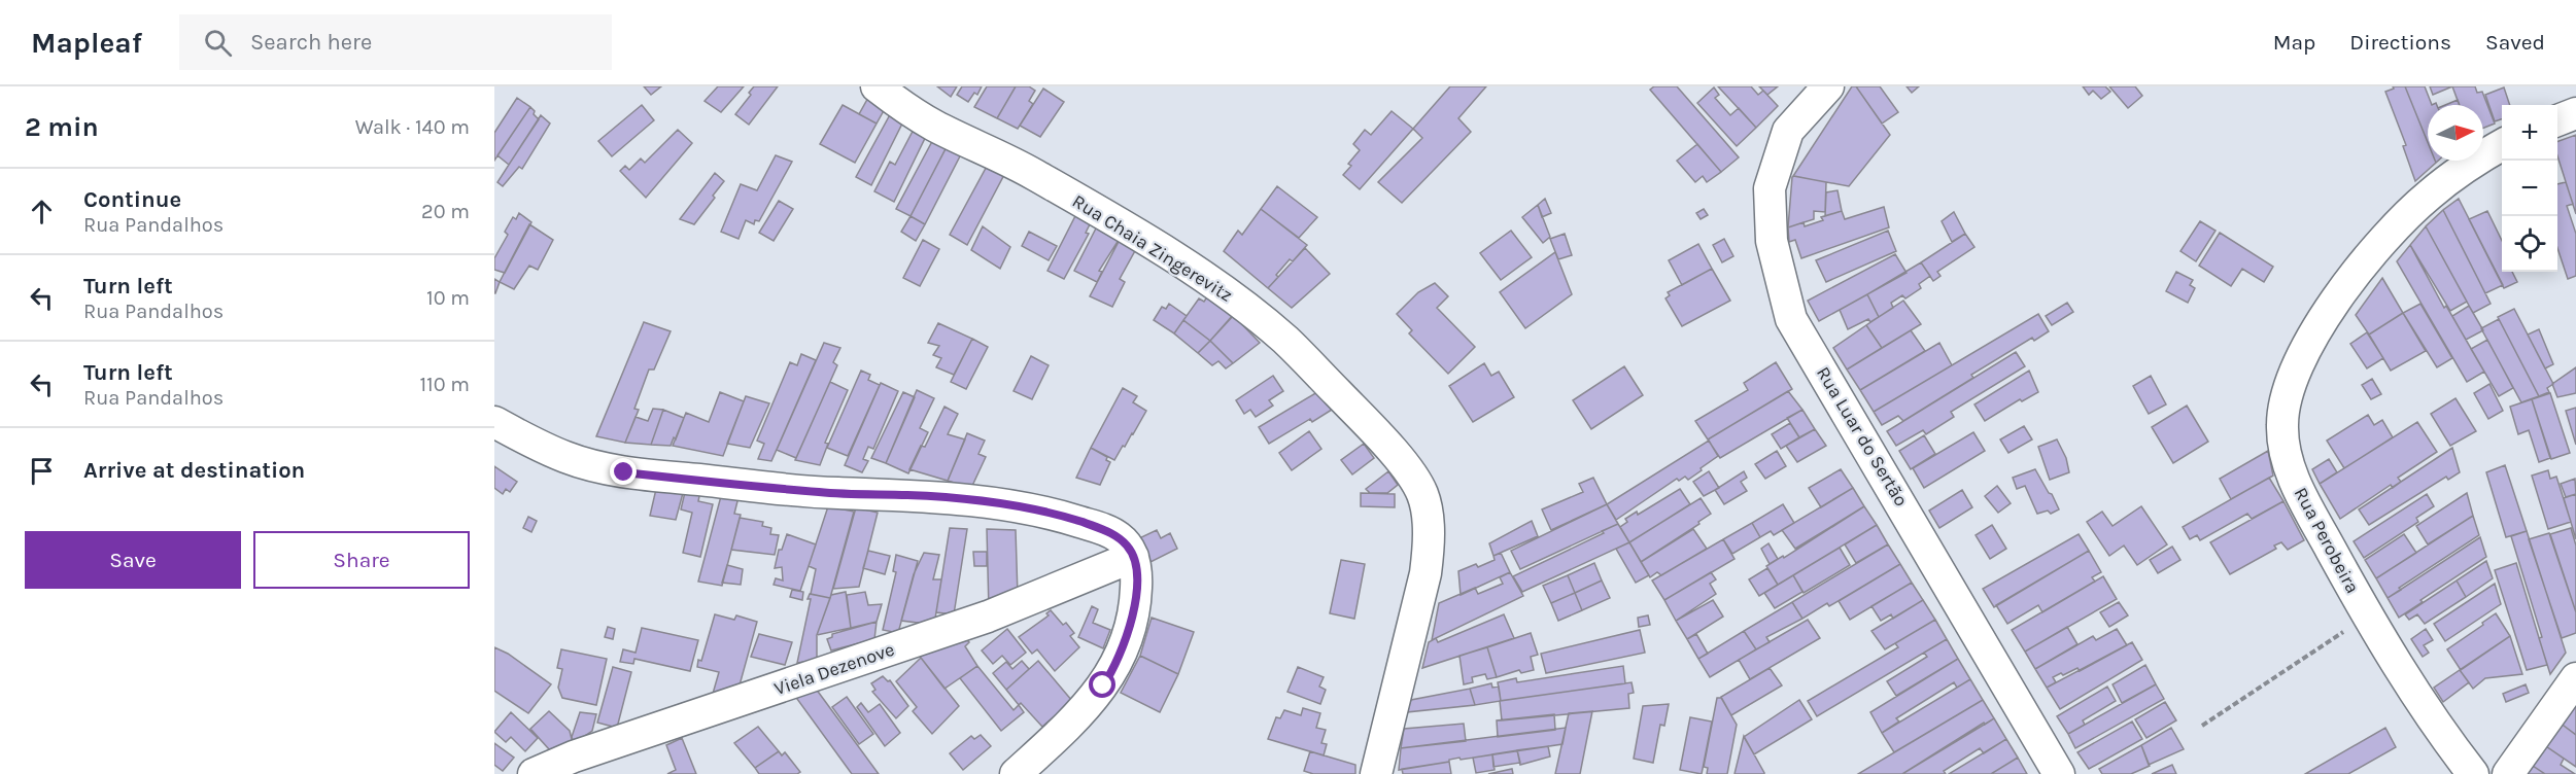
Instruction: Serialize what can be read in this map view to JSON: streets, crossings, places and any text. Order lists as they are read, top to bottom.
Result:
{
  "streets": {
    "street": [
      "Rua Chaia Zingerevitz",
      "Rua Luar do Sertão",
      "Rua Perobeira",
      "Viela Dezenove"
    ]
  },
  "north": "right",
  "page": {
    "header": "Mapleaf",
    "search": "Search here",
    "nav": ["Map", "Directions", "Saved"],
    "heading": ["2 min", "Walk · 140 m"],
    "map_buttons": ["+", "−"],
    "list": [
      ["Continue", "Rua Pandalhos", "20 m"],
      ["Turn left", "Rua Pandalhos", "10 m"],
      ["Turn left", "Rua Pandalhos", "110 m"],
      "Arrive at destination"
    ],
    "buttons": ["Save", "Share"]
  }
}
